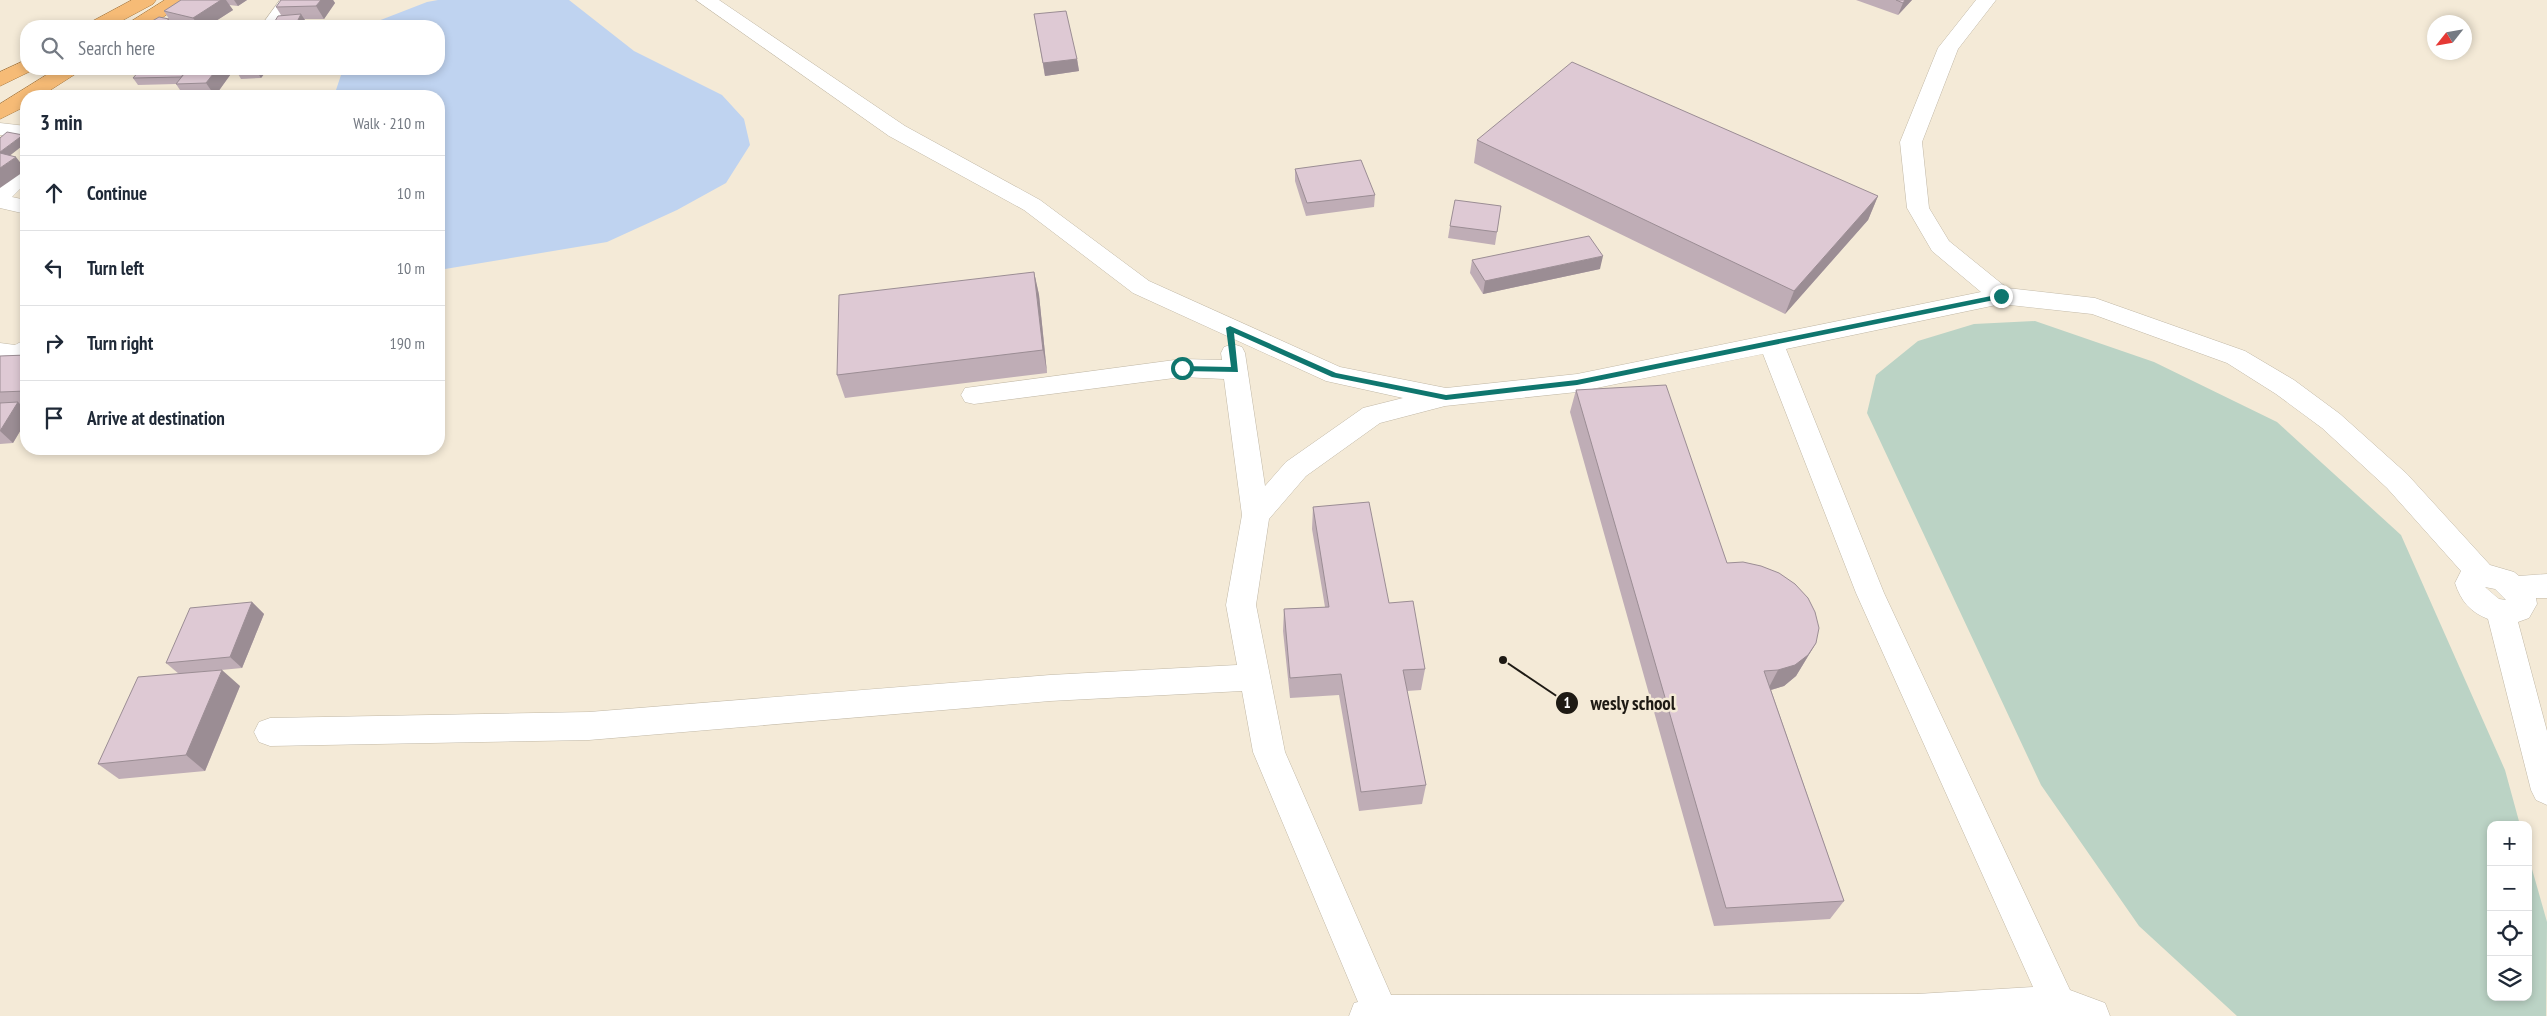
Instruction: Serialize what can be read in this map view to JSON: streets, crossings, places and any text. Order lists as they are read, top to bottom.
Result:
{
  "places": ["wesly school"],
  "north": "bottom left",
  "page": {
    "search": "Search here",
    "heading": ["3 min", "Walk · 210 m"],
    "list": [
      ["Continue", "10 m"],
      ["Turn left", "10 m"],
      ["Turn right", "190 m"],
      "Arrive at destination"
    ],
    "map_buttons": ["+", "−"]
  }
}
